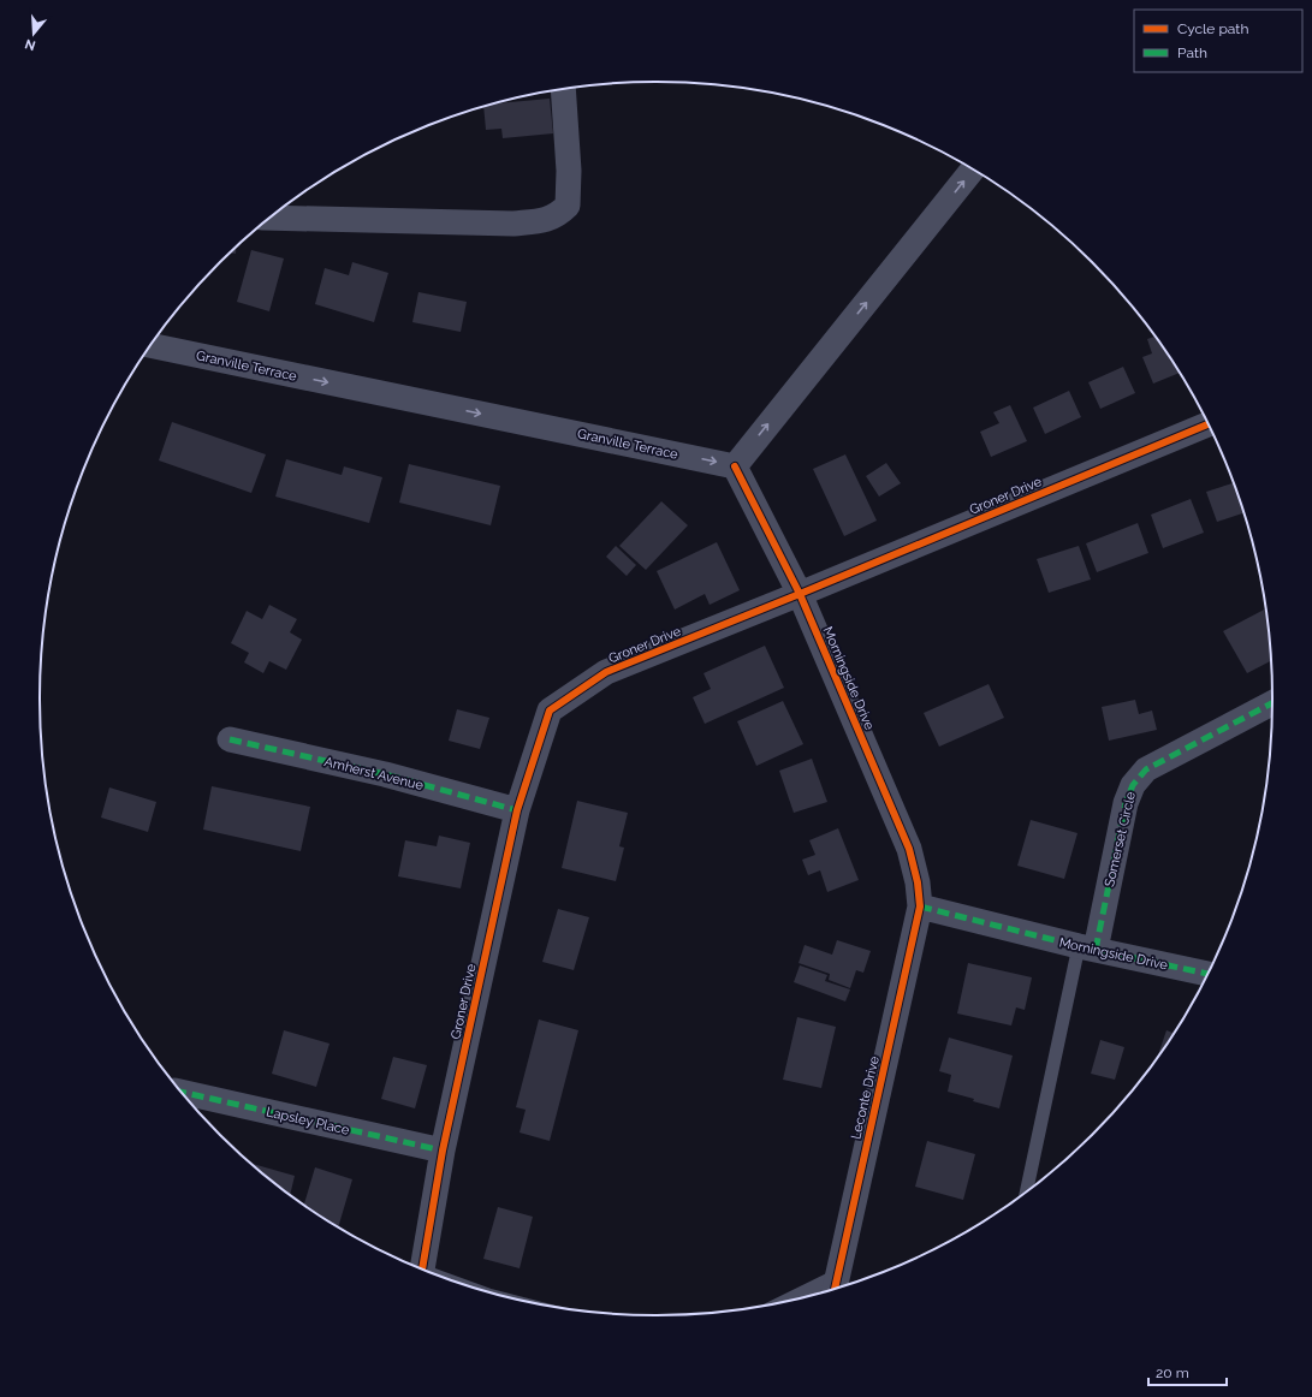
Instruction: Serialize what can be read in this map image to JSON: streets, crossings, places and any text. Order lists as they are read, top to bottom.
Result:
{
  "streets": {
    "street": [
      "Granville Terrace",
      "Groner Drive",
      "Morningside Drive",
      "Amherst Avenue",
      "Somerset Circle",
      "Leconte Drive",
      "Lapsley Place"
    ]
  },
  "crossings": [
    ["Granville Terrace", "Morningside Drive"],
    ["Groner Drive", "Morningside Drive"],
    ["Groner Drive", "Amherst Avenue"],
    ["Groner Drive", "Lapsley Place"],
    ["Morningside Drive", "Somerset Circle"],
    ["Morningside Drive", "Leconte Drive"]
  ],
  "one_way": ["Granville Terrace"],
  "legend": ["Cycle path", "Path"],
  "scale_bar": "20 m",
  "north": "bottom"
}
